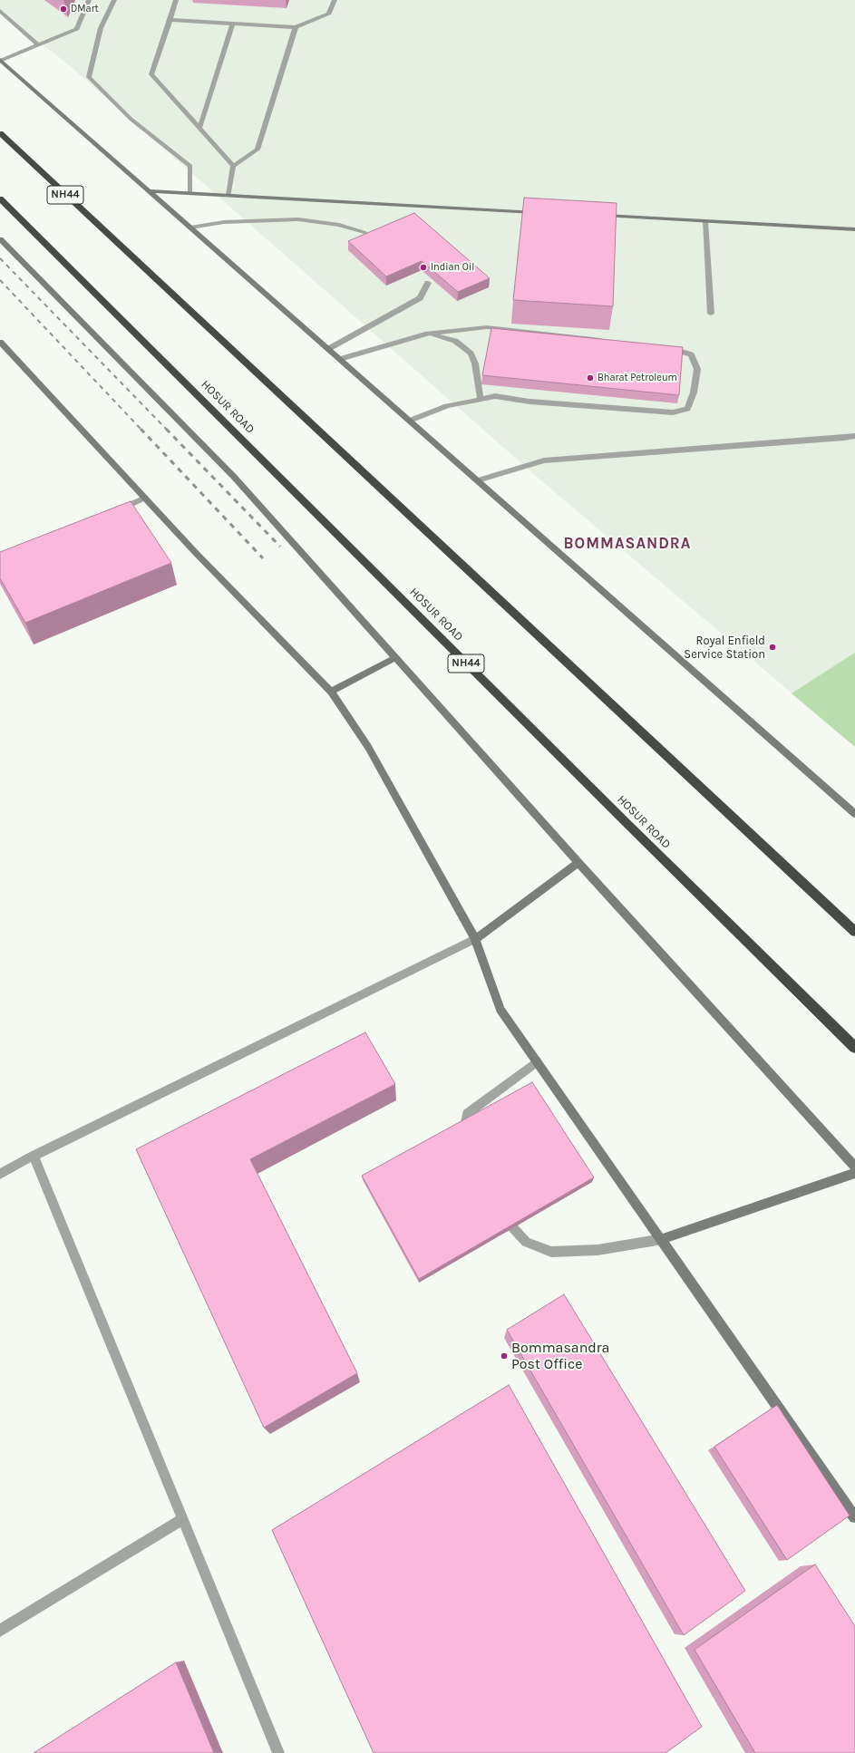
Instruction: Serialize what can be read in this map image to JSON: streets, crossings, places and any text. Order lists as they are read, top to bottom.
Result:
{
  "streets": {
    "highway": ["NH44", "HOSUR ROAD"]
  },
  "districts": ["BOMMASANDRA"],
  "places": [
    "DMart",
    "Indian Oil",
    "Bharat Petroleum",
    "Royal Enfield Service Station",
    "Bommasandra Post Office"
  ]
}
